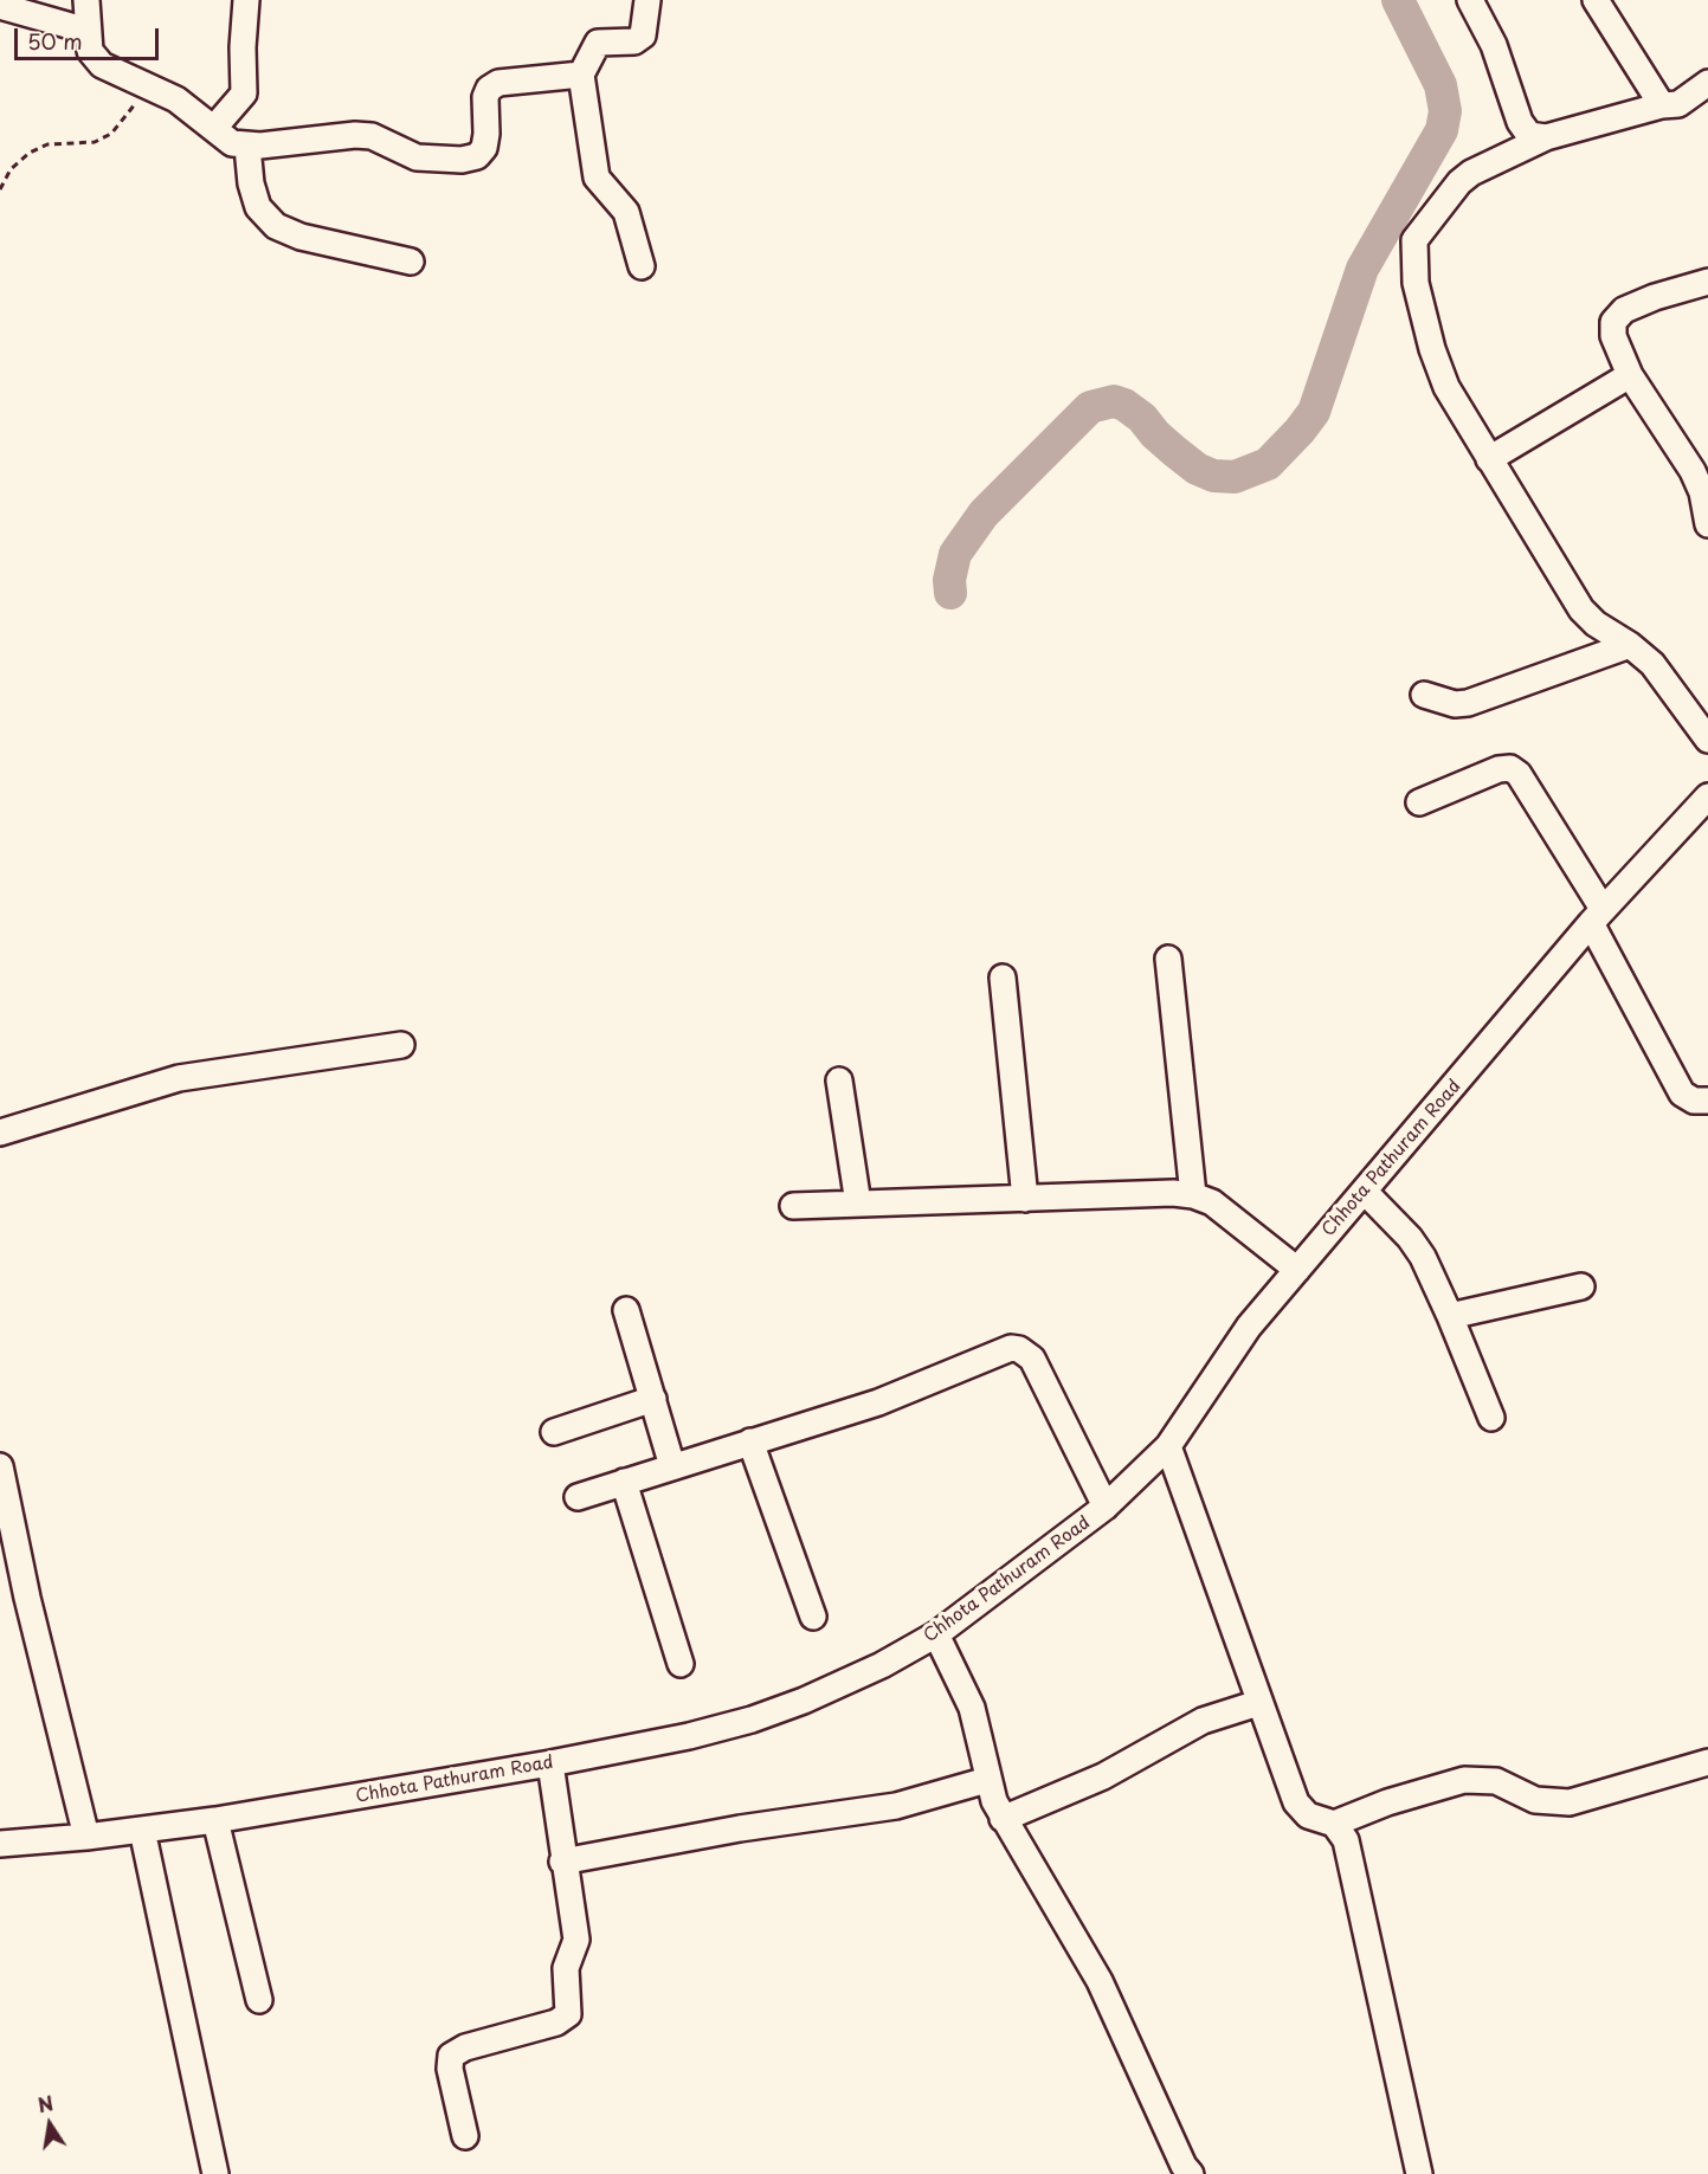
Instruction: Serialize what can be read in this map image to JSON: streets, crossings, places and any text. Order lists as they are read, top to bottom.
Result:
{
  "streets": {
    "street": ["Chhota Pathuram Road"]
  },
  "scale_bar": "50 m",
  "north": "top"
}
